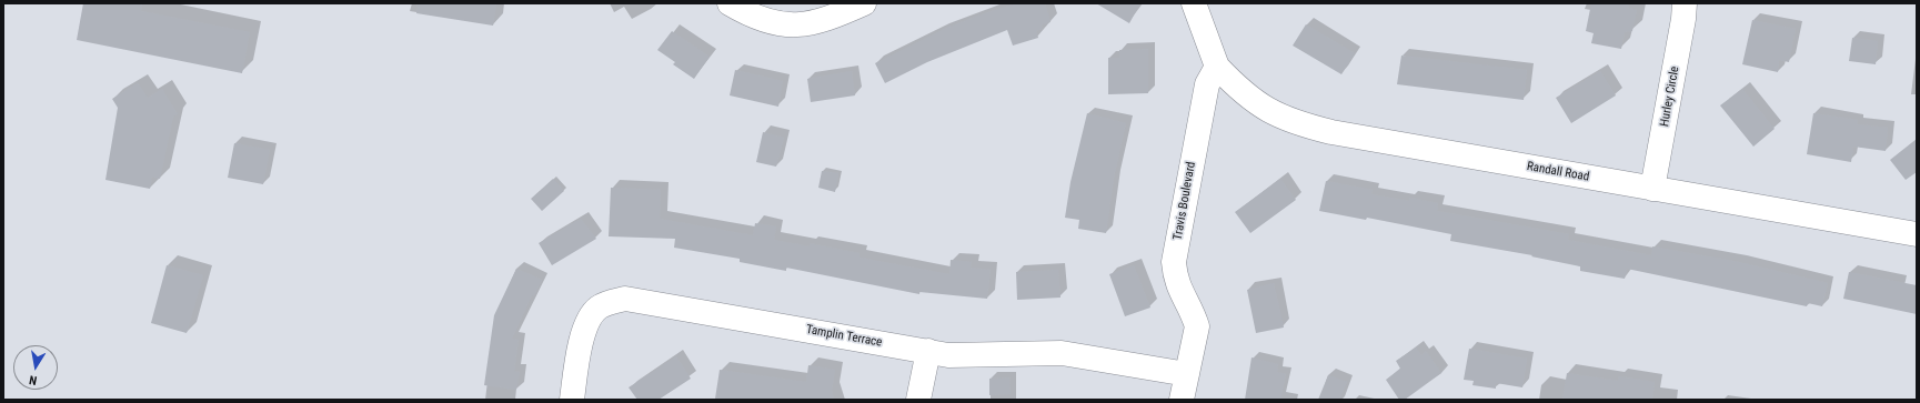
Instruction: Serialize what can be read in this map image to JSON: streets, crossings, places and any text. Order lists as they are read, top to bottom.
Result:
{
  "streets": {
    "street": [
      "Hurley Circle",
      "Randall Road",
      "Travis Boulevard",
      "Tamplin Terrace"
    ]
  },
  "crossings": [
    ["Hurley Circle", "Randall Road"],
    ["Randall Road", "Travis Boulevard"],
    ["Travis Boulevard", "Tamplin Terrace"]
  ],
  "north": "bottom"
}
